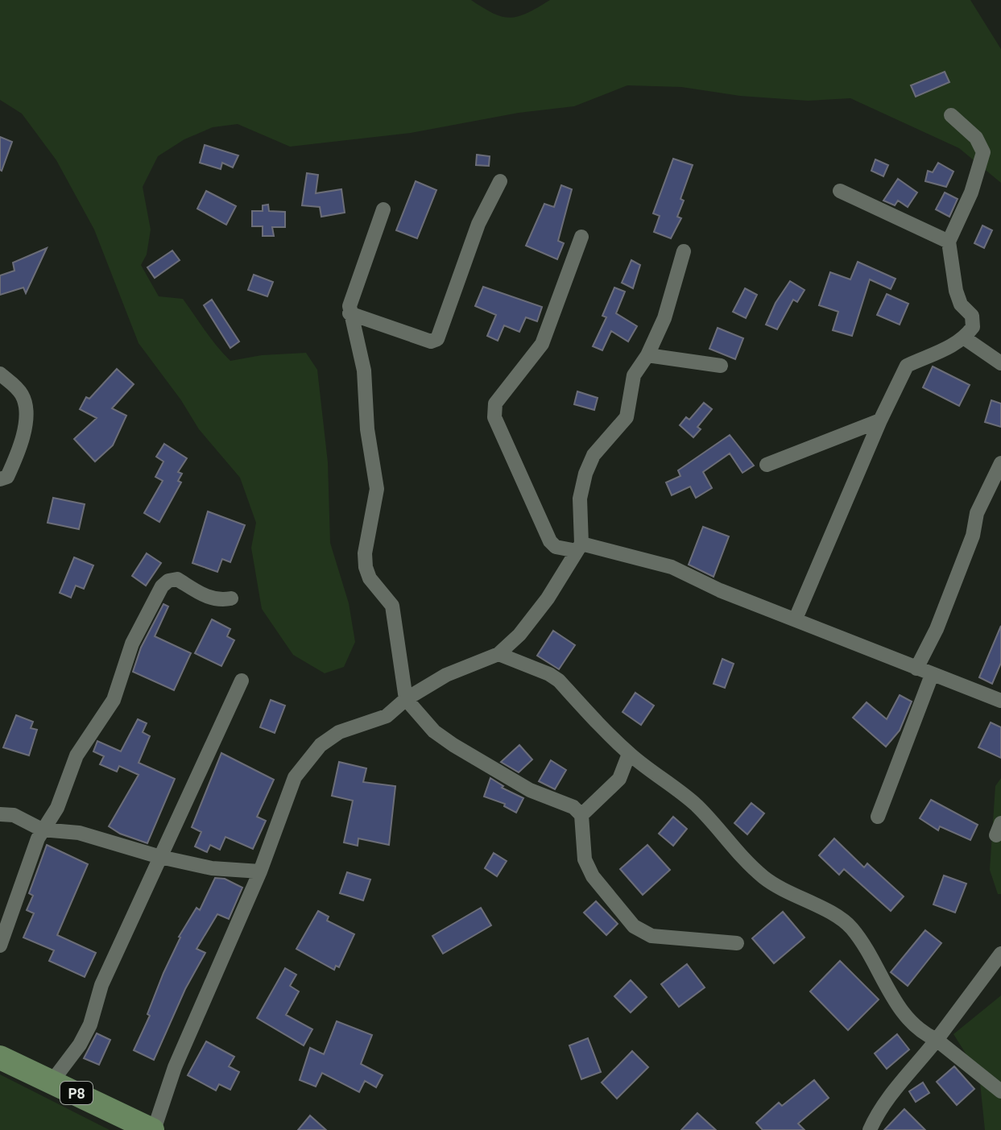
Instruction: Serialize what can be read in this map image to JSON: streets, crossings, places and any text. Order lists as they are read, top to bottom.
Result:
{
  "streets": {
    "main road": ["P8"]
  }
}
